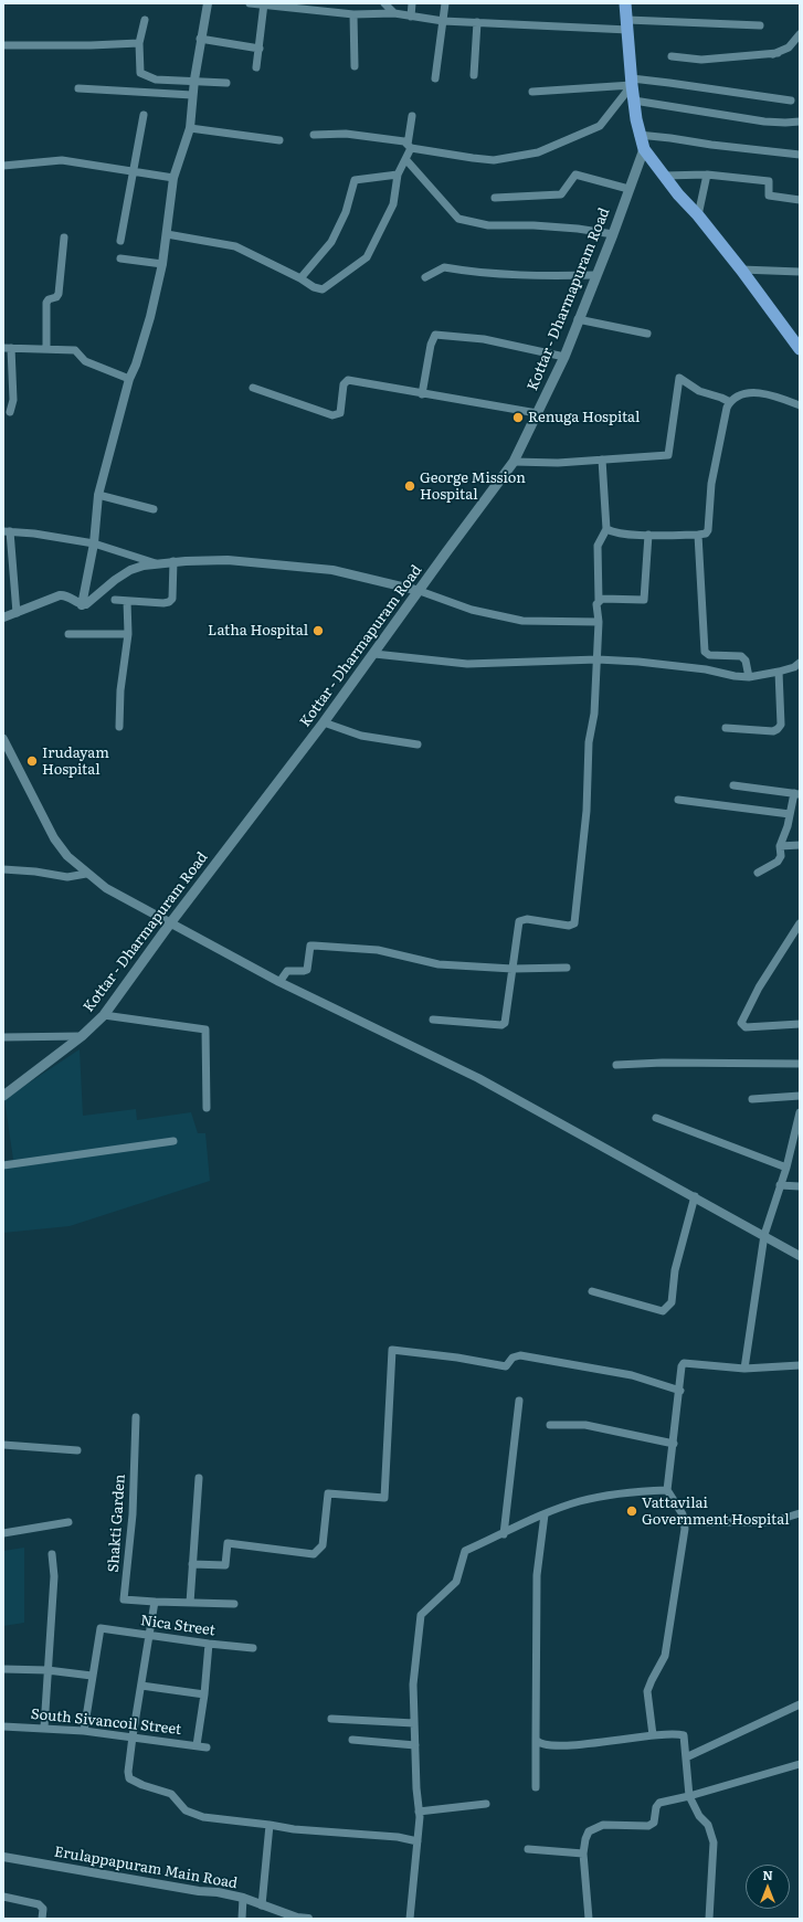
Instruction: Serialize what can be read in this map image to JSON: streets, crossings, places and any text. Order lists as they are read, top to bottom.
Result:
{
  "streets": {
    "main road": ["Kottar - Dharmapuram Road"],
    "street": [
      "Shakti Garden",
      "Nica Street",
      "South Sivancoil Street",
      "Erulappapuram Main Road"
    ]
  },
  "places": [
    "Renuga Hospital",
    "George Mission Hospital",
    "Latha Hospital",
    "Irudayam Hospital",
    "Vattavilai Government Hospital"
  ],
  "north": "top"
}
